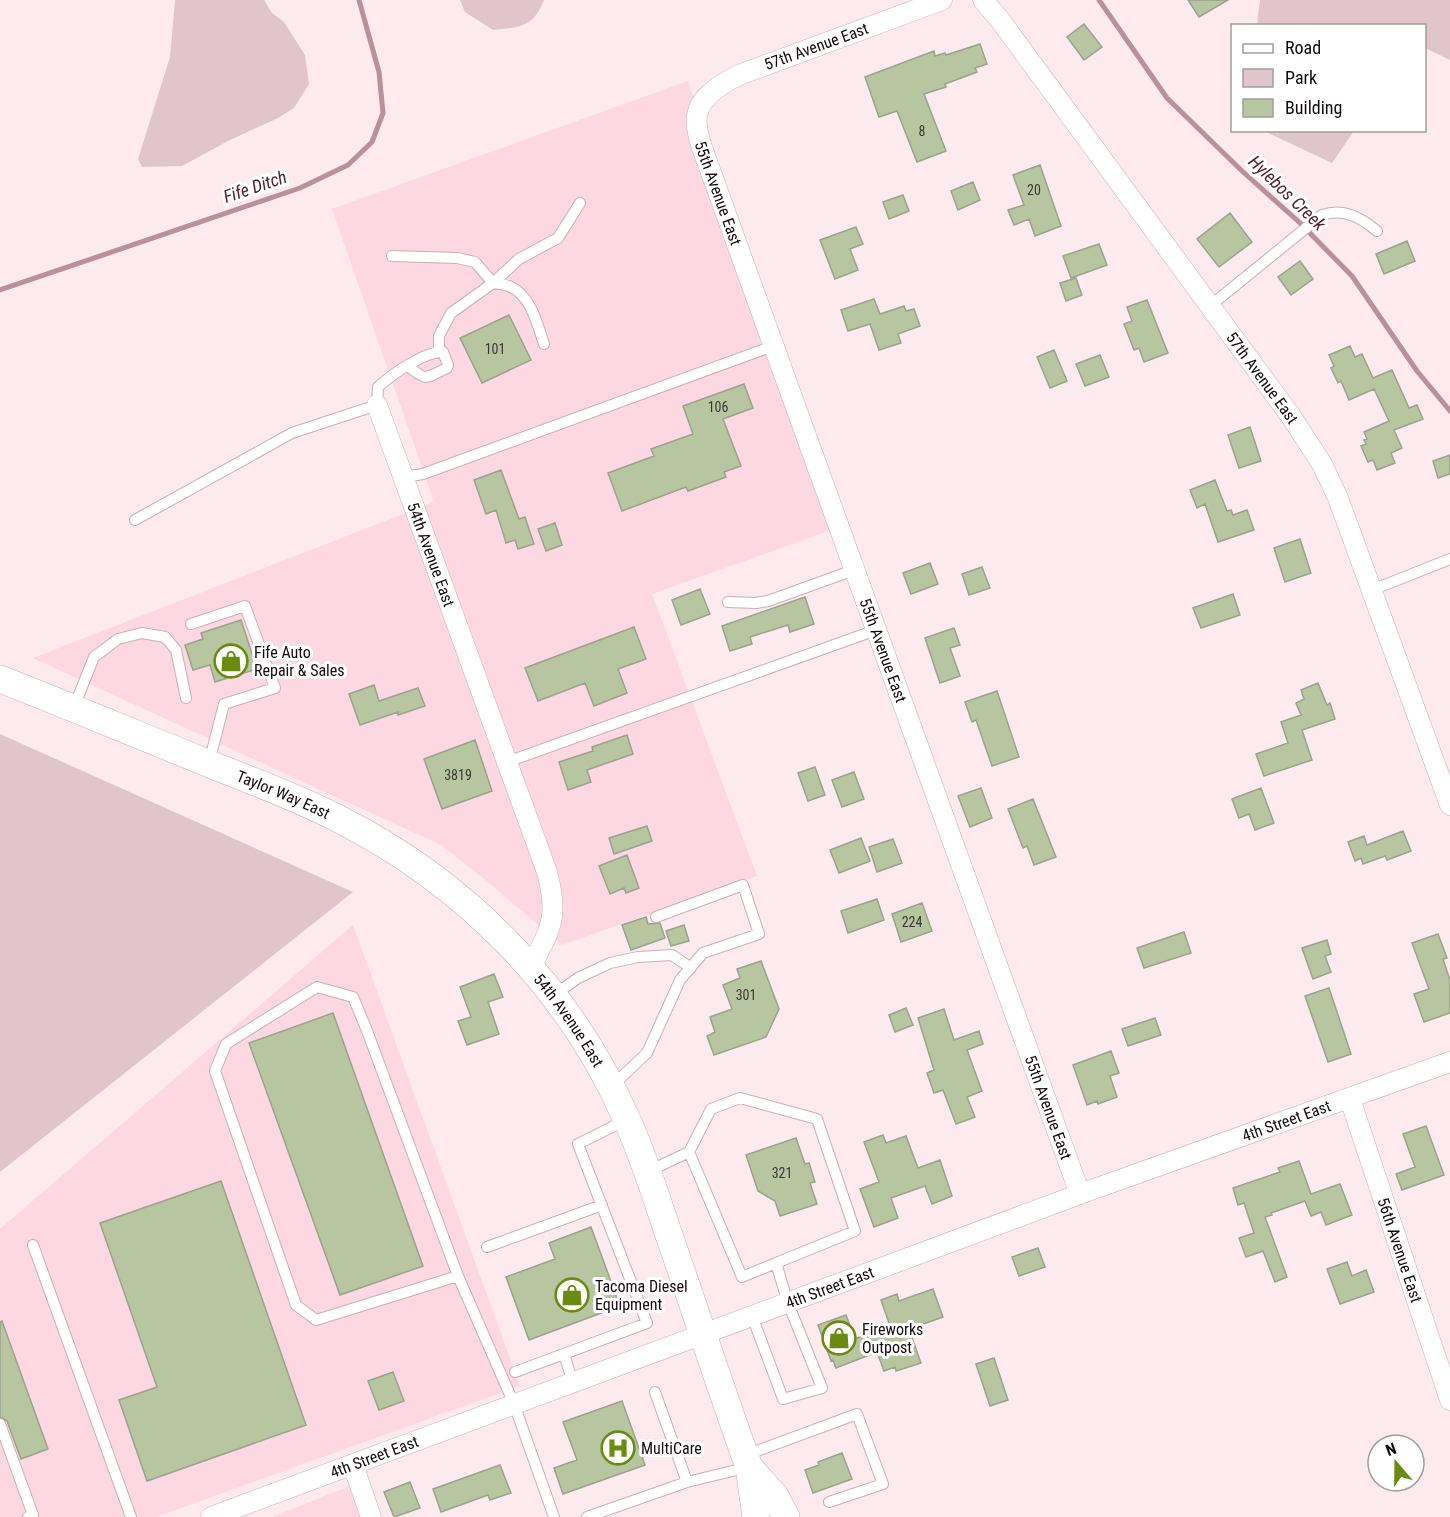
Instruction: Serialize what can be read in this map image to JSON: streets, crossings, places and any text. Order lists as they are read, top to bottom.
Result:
{
  "streets": {
    "main road": ["54th Avenue East", "Taylor Way East"],
    "street": [
      "57th Avenue East",
      "55th Avenue East",
      "4th Street East",
      "56th Avenue East"
    ]
  },
  "crossings": [
    ["57th Avenue East", "55th Avenue East"],
    ["55th Avenue East", "4th Street East"],
    ["54th Avenue East", "Taylor Way East"],
    ["54th Avenue East", "4th Street East"],
    ["4th Street East", "56th Avenue East"]
  ],
  "water": ["Fife Ditch", "Hylebos Creek"],
  "places": {
    "shop": ["Fife Auto Repair & Sales", "Tacoma Diesel Equipment", "Fireworks Outpost"],
    "hospital": ["MultiCare"]
  },
  "house_numbers": [
    "8",
    "20",
    "101",
    "106",
    "3819",
    "224",
    "301",
    "321"
  ],
  "legend": ["Road", "Park", "Building"],
  "north": "top"
}
